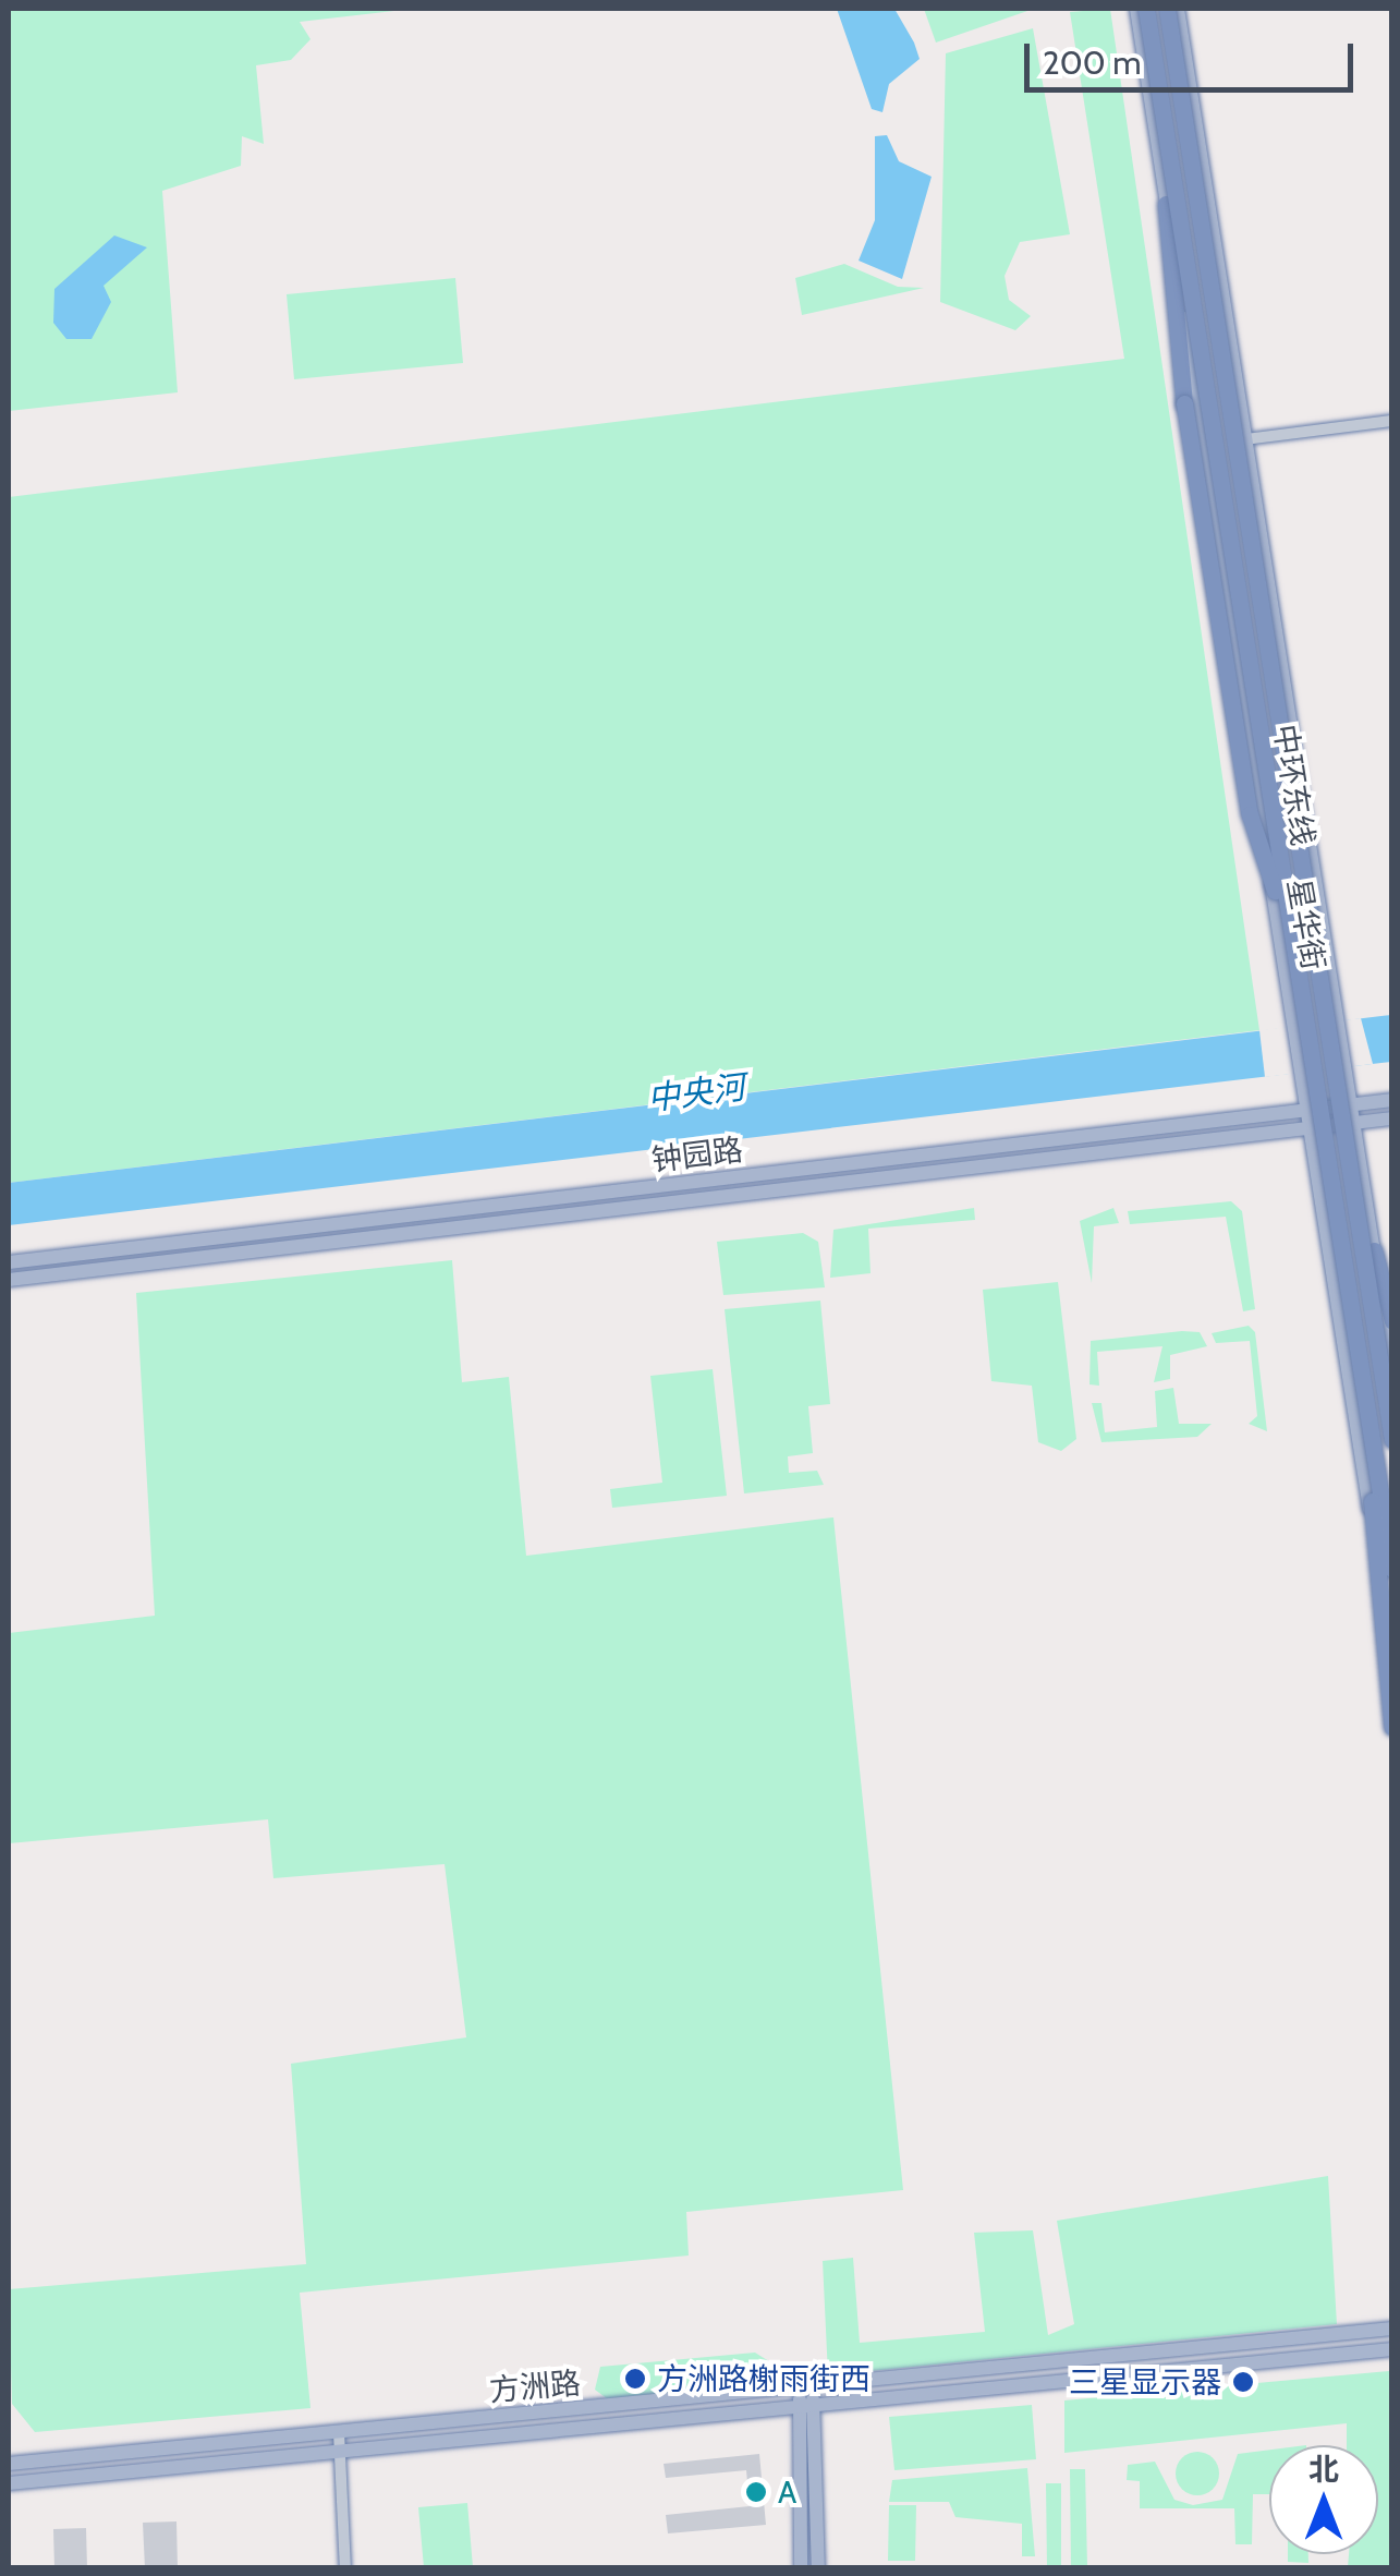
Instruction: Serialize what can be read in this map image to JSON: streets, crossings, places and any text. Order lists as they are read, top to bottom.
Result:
{
  "streets": {
    "highway": ["中环东线"],
    "main road": ["星华街", "钟园路", "方洲路"]
  },
  "crossings": [
    ["星华街", "钟园路"]
  ],
  "water": ["中央河"],
  "places": ["方洲路榭雨街西", "三星显示器", "A"],
  "scale_bar": "200 m",
  "north": "top"
}
